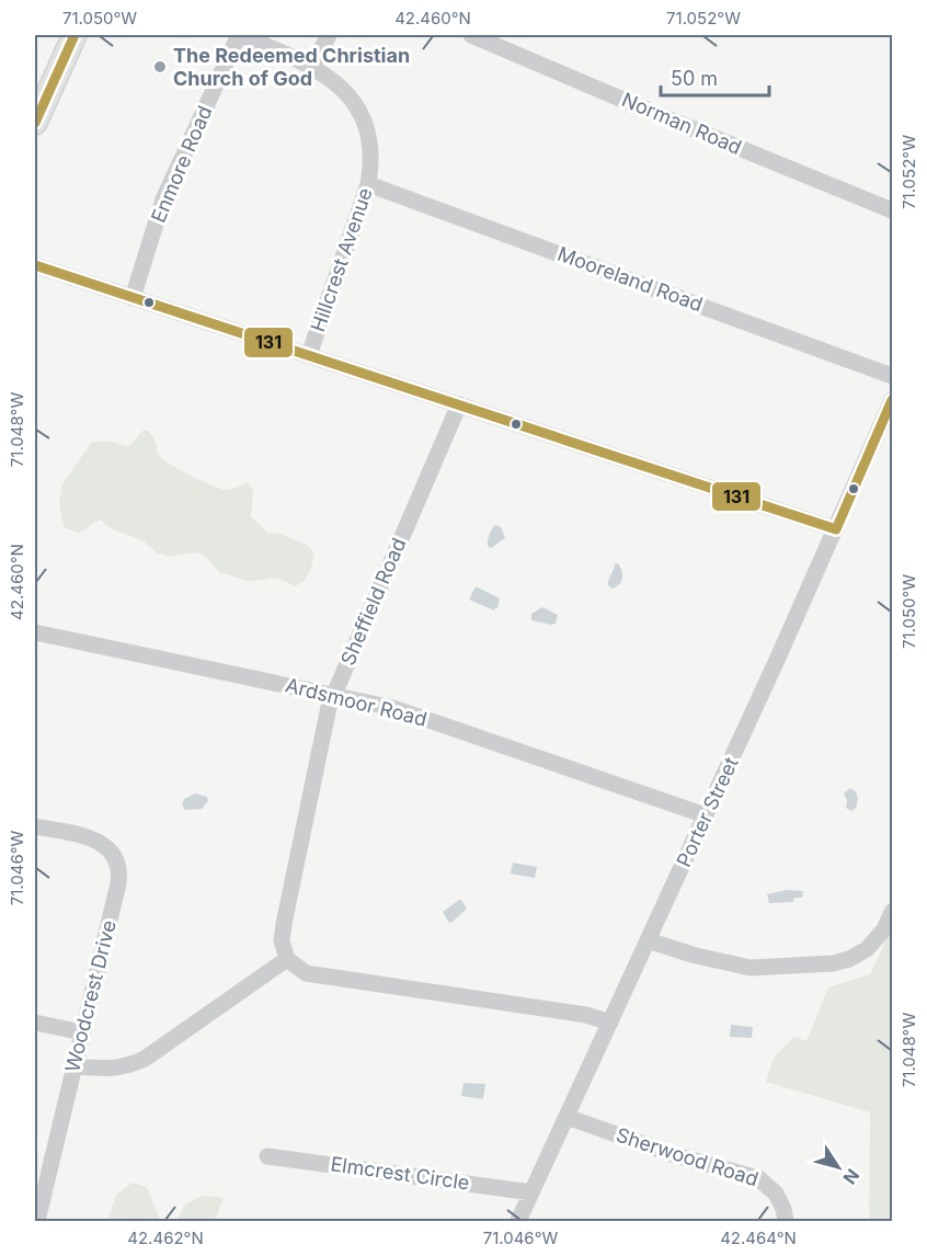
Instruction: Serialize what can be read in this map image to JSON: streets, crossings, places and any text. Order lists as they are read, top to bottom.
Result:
{
  "streets": {
    "street": [
      "Norman Road",
      "Enmore Road",
      "Hillcrest Avenue",
      "Mooreland Road",
      "Sheffield Road",
      "Ardsmoor Road",
      "Porter Street",
      "Woodcrest Drive",
      "Sherwood Road",
      "Elmcrest Circle"
    ]
  },
  "crossings": [
    ["Enmore Road", "Hillcrest Avenue"],
    ["Hillcrest Avenue", "Mooreland Road"],
    ["Sheffield Road", "Ardsmoor Road"],
    ["Ardsmoor Road", "Porter Street"],
    ["Porter Street", "Sherwood Road"],
    ["Porter Street", "Elmcrest Circle"]
  ],
  "places": ["The Redeemed Christian Church of God"],
  "lines": ["transit line 131"],
  "scale_bar": "50 m",
  "north": "bottom right",
  "coordinates": [
    "71.050°W",
    "42.460°N",
    "71.052°W",
    "71.048°W",
    "71.046°W",
    "42.462°N",
    "42.464°N"
  ]
}
